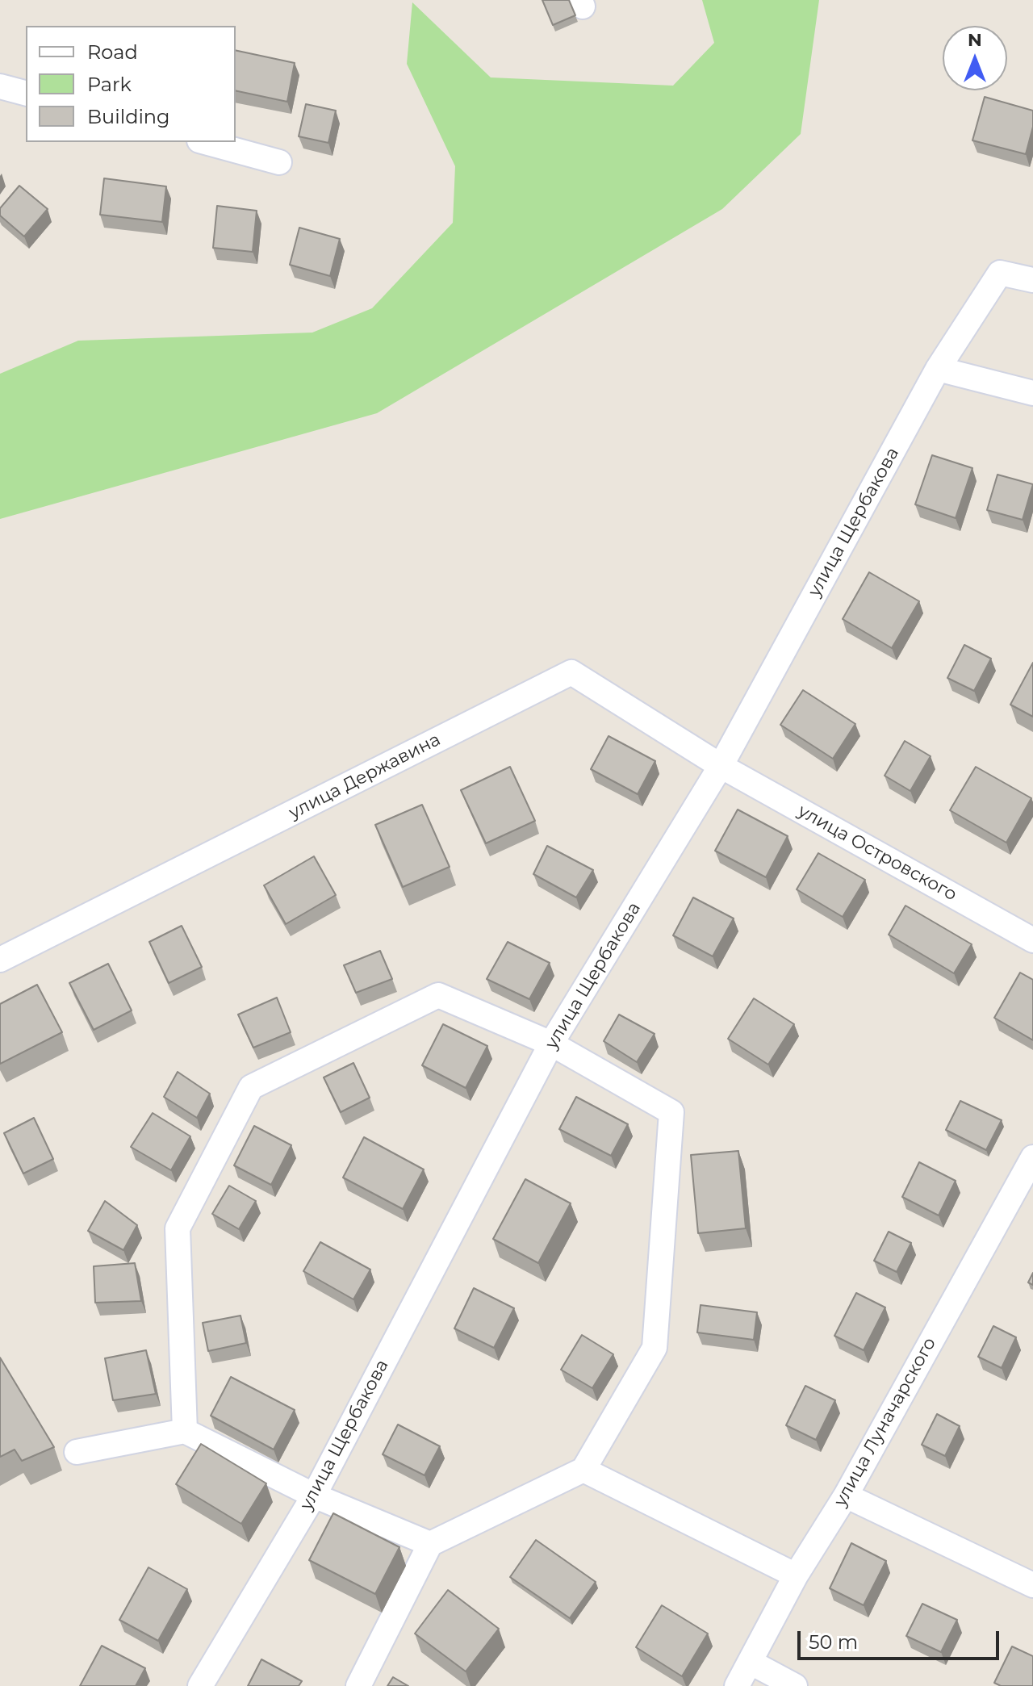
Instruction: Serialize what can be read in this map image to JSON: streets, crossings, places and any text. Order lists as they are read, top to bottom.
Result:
{
  "streets": {
    "street": [
      "улица Щербакова",
      "улица Державина",
      "улица Островского",
      "улица Луначарского"
    ]
  },
  "crossings": [
    ["улица Щербакова", "улица Державина"],
    ["улица Щербакова", "улица Островского"],
    ["улица Державина", "улица Островского"]
  ],
  "legend": ["Road", "Park", "Building"],
  "scale_bar": "50 m",
  "north": "top"
}
